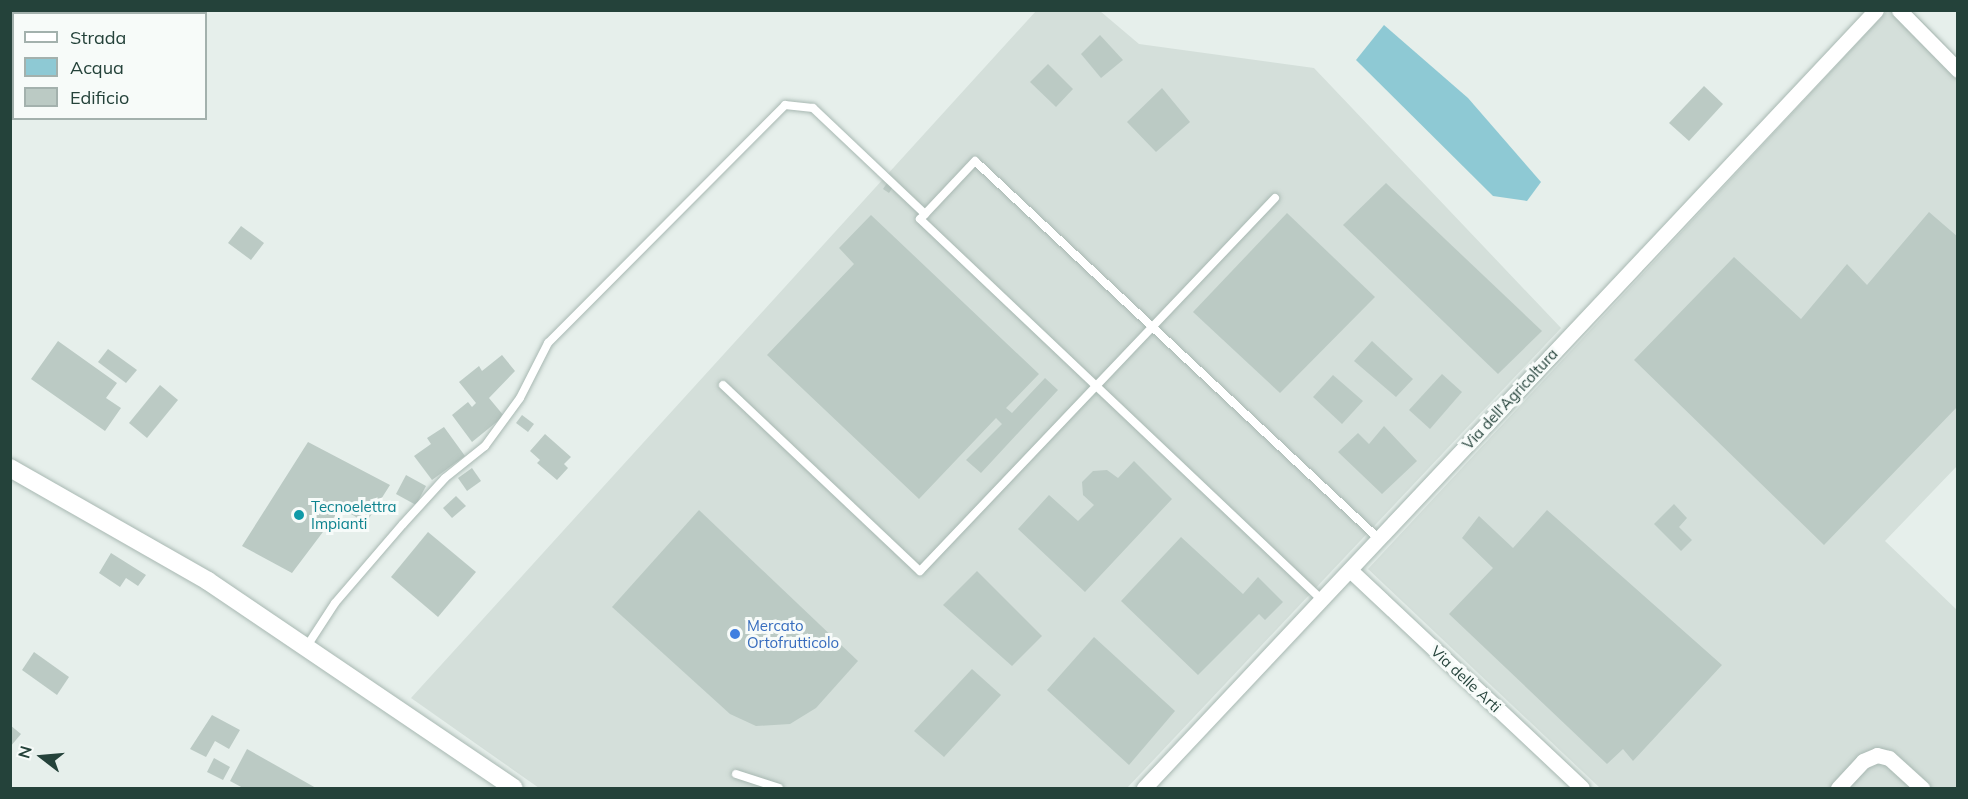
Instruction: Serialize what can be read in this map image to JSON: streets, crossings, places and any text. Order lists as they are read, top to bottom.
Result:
{
  "streets": {
    "street": ["Via dell'Agricoltura", "Via delle Arti"]
  },
  "crossings": [
    ["Via dell'Agricoltura", "Via delle Arti"]
  ],
  "places": ["Tecnoelettra Impianti", "Mercato Ortofrutticolo"],
  "legend": ["Strada", "Acqua", "Edificio"],
  "north": "left"
}
